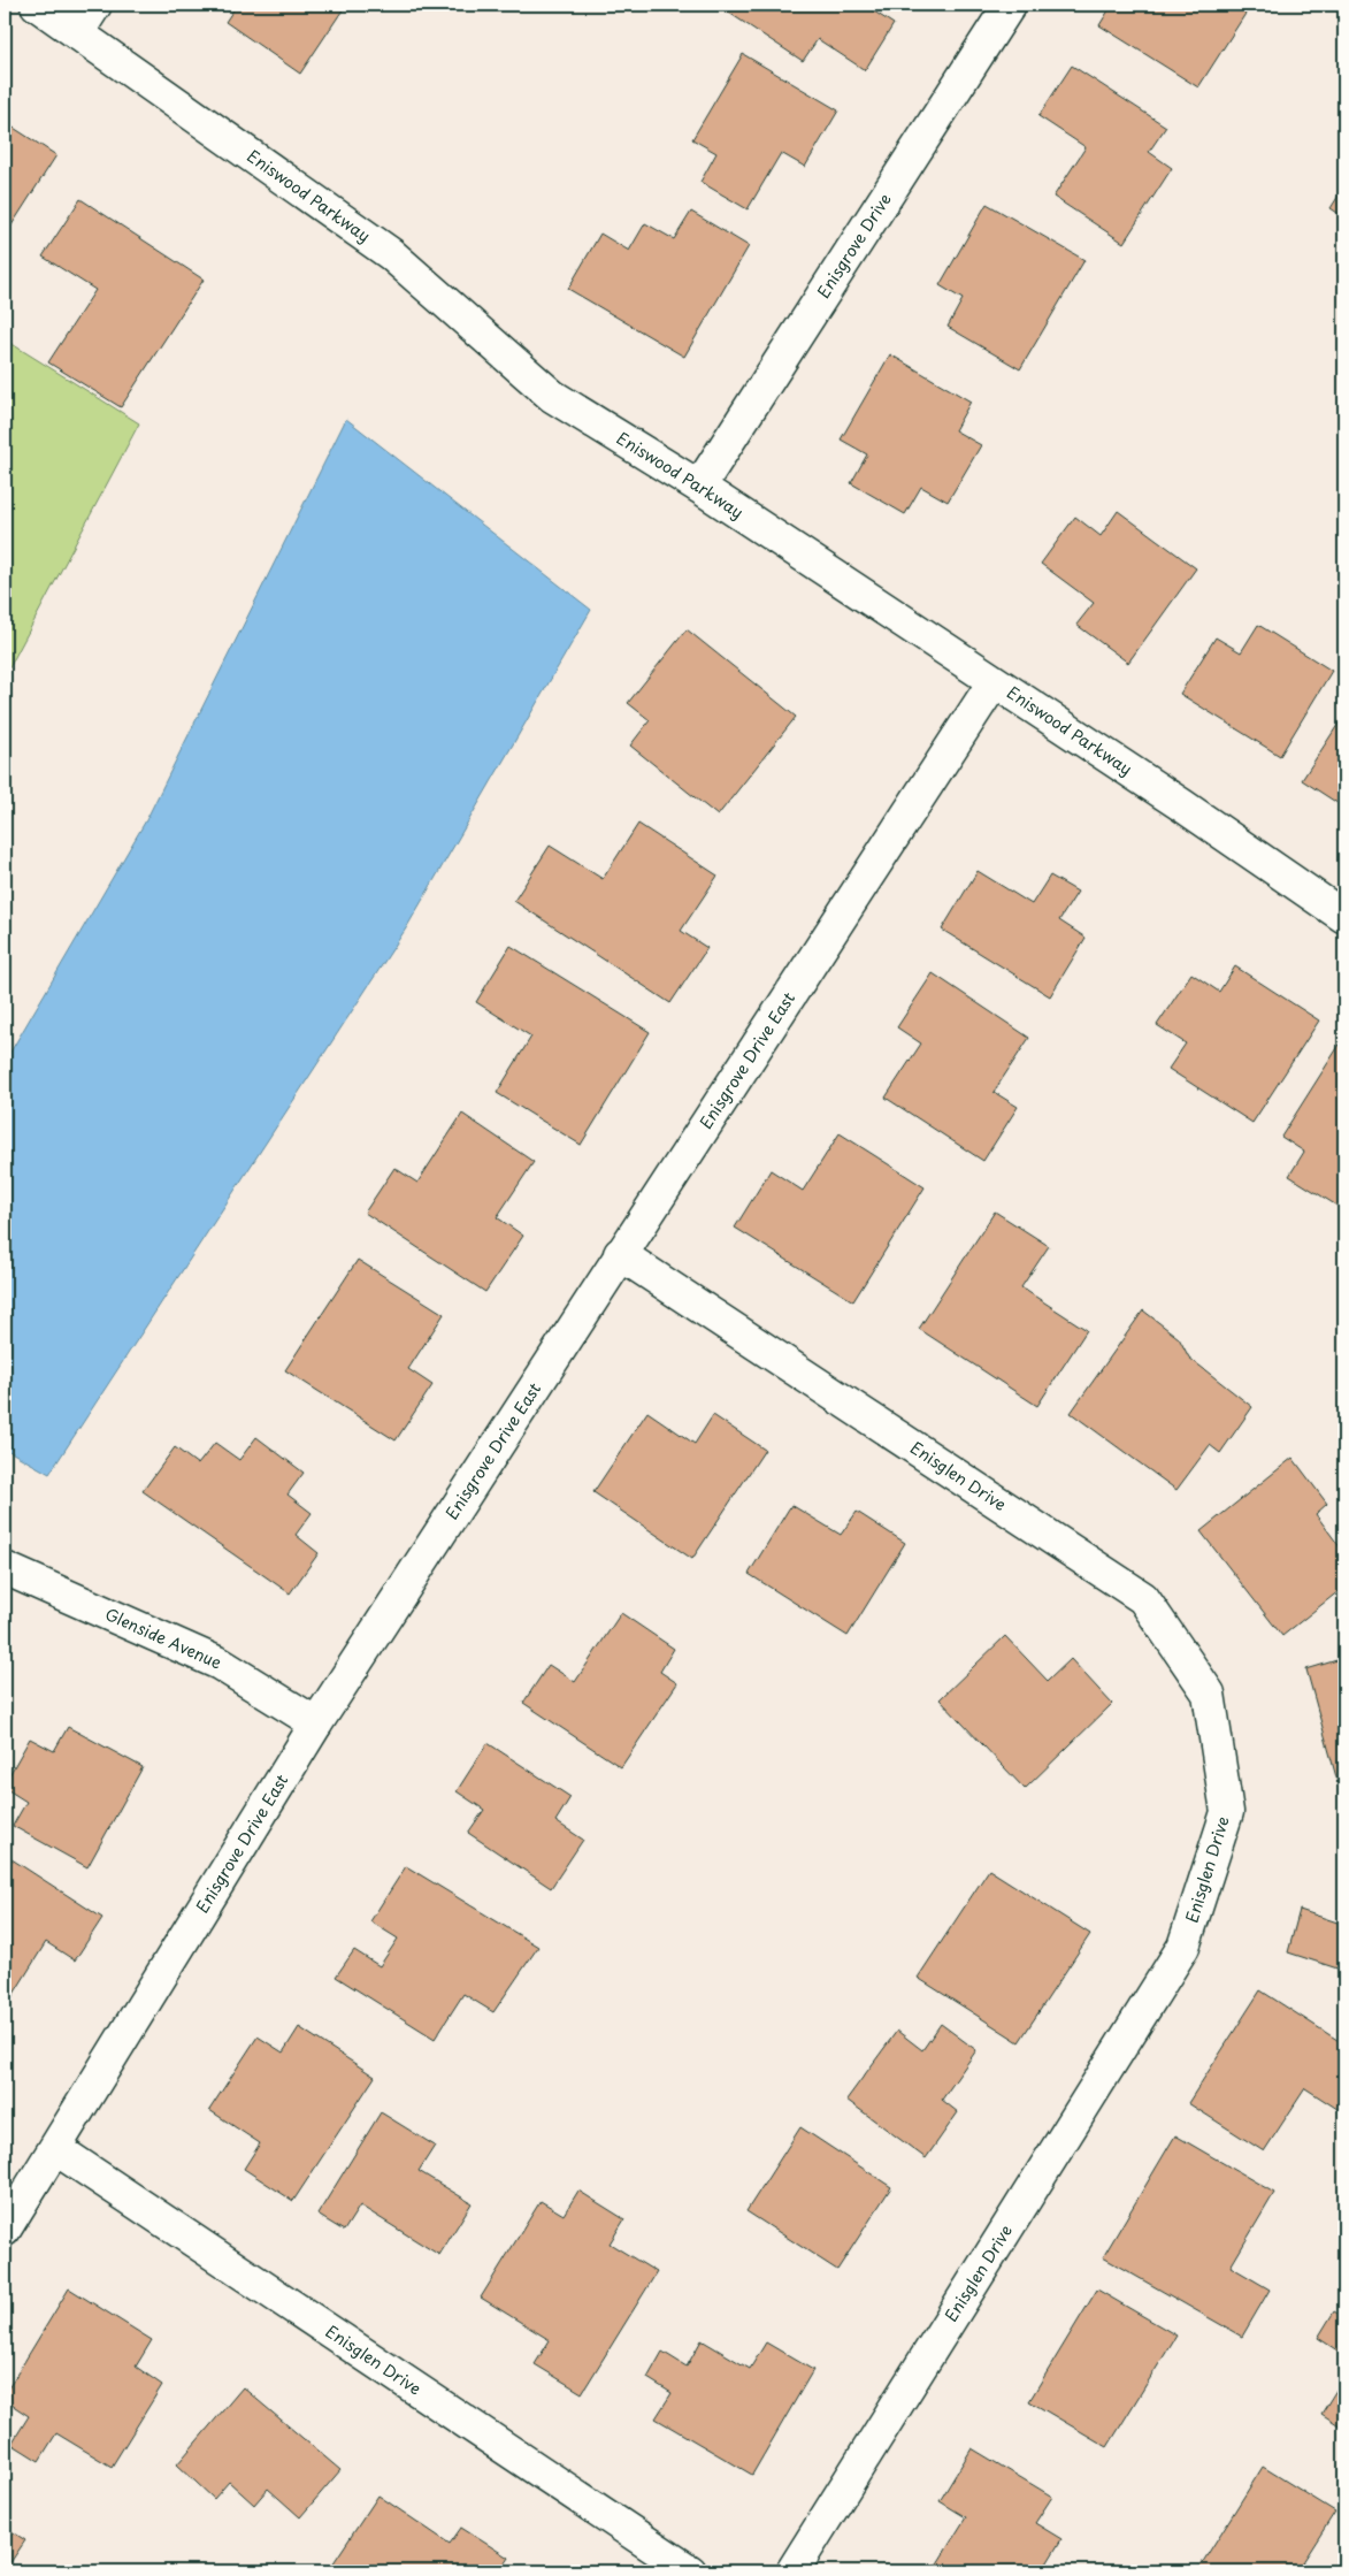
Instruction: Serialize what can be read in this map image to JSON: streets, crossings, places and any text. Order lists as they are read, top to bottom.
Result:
{
  "streets": {
    "street": [
      "Eniswood Parkway",
      "Enisgrove Drive",
      "Enisgrove Drive East",
      "Enisglen Drive",
      "Glenside Avenue"
    ]
  },
  "crossings": [
    ["Eniswood Parkway", "Enisgrove Drive"],
    ["Eniswood Parkway", "Enisgrove Drive East"],
    ["Enisgrove Drive East", "Enisglen Drive"],
    ["Enisgrove Drive East", "Glenside Avenue"]
  ]
}
